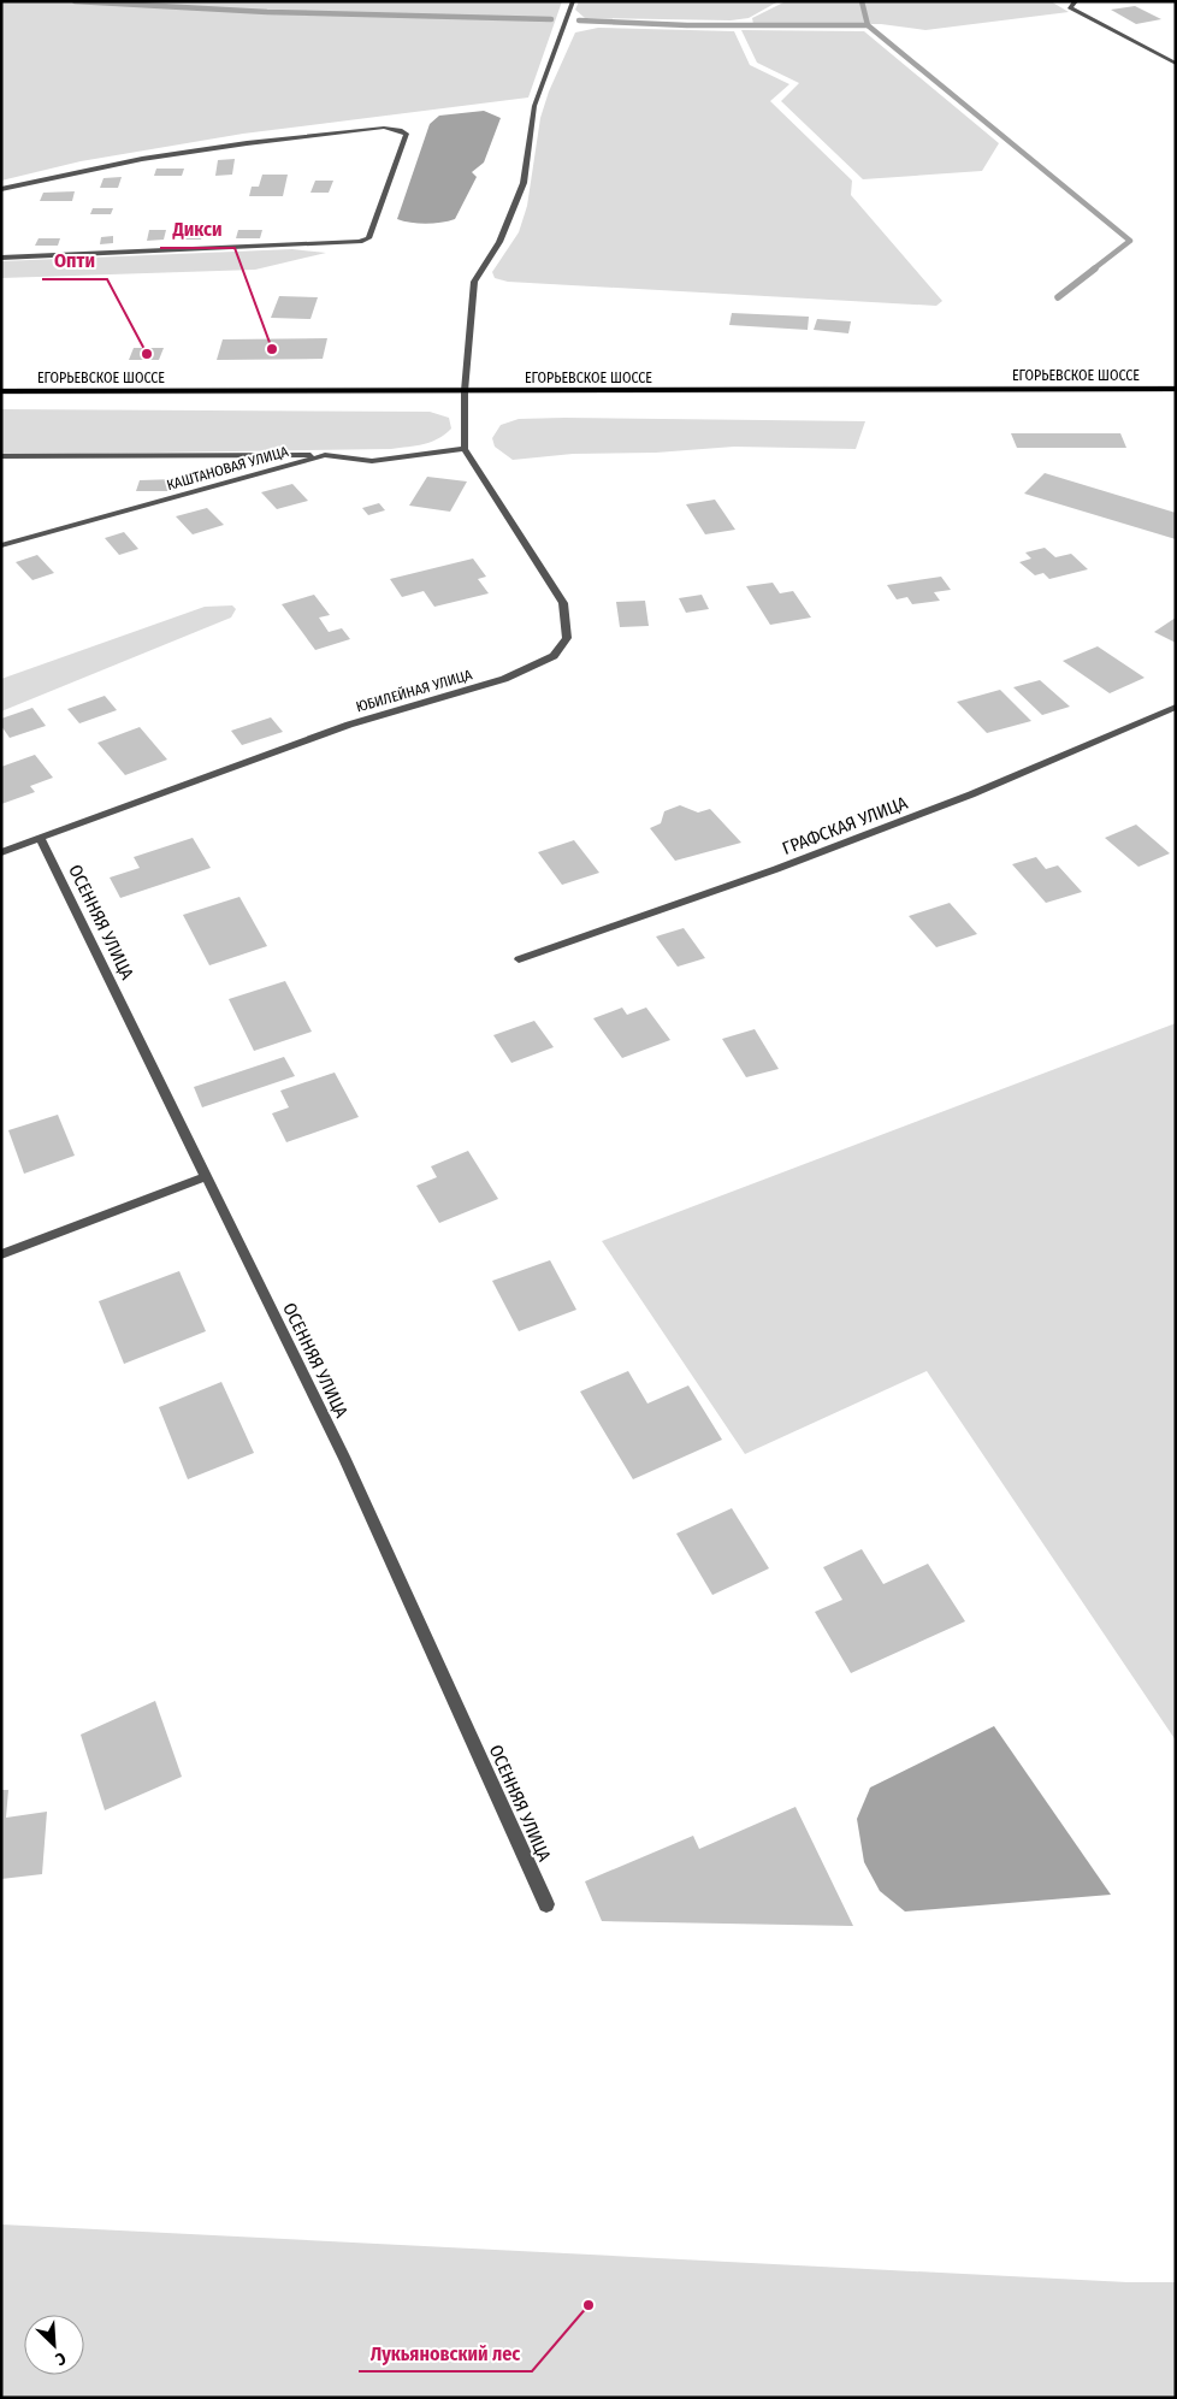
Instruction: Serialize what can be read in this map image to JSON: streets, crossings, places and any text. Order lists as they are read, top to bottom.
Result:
{
  "streets": {
    "main road": ["ЕГОРЬЕВСКОЕ ШОССЕ"],
    "street": [
      "КАШТАНОВАЯ УЛИЦА",
      "ЮБИЛЕЙНАЯ УЛИЦА",
      "ГРАФСКАЯ УЛИЦА",
      "ОСЕННЯЯ УЛИЦА"
    ]
  },
  "crossings": [
    ["КАШТАНОВАЯ УЛИЦА", "ЮБИЛЕЙНАЯ УЛИЦА"],
    ["ЮБИЛЕЙНАЯ УЛИЦА", "ОСЕННЯЯ УЛИЦА"]
  ],
  "places": ["Дикси", "Опти", "Лукьяновский лес"],
  "north": "bottom right"
}
